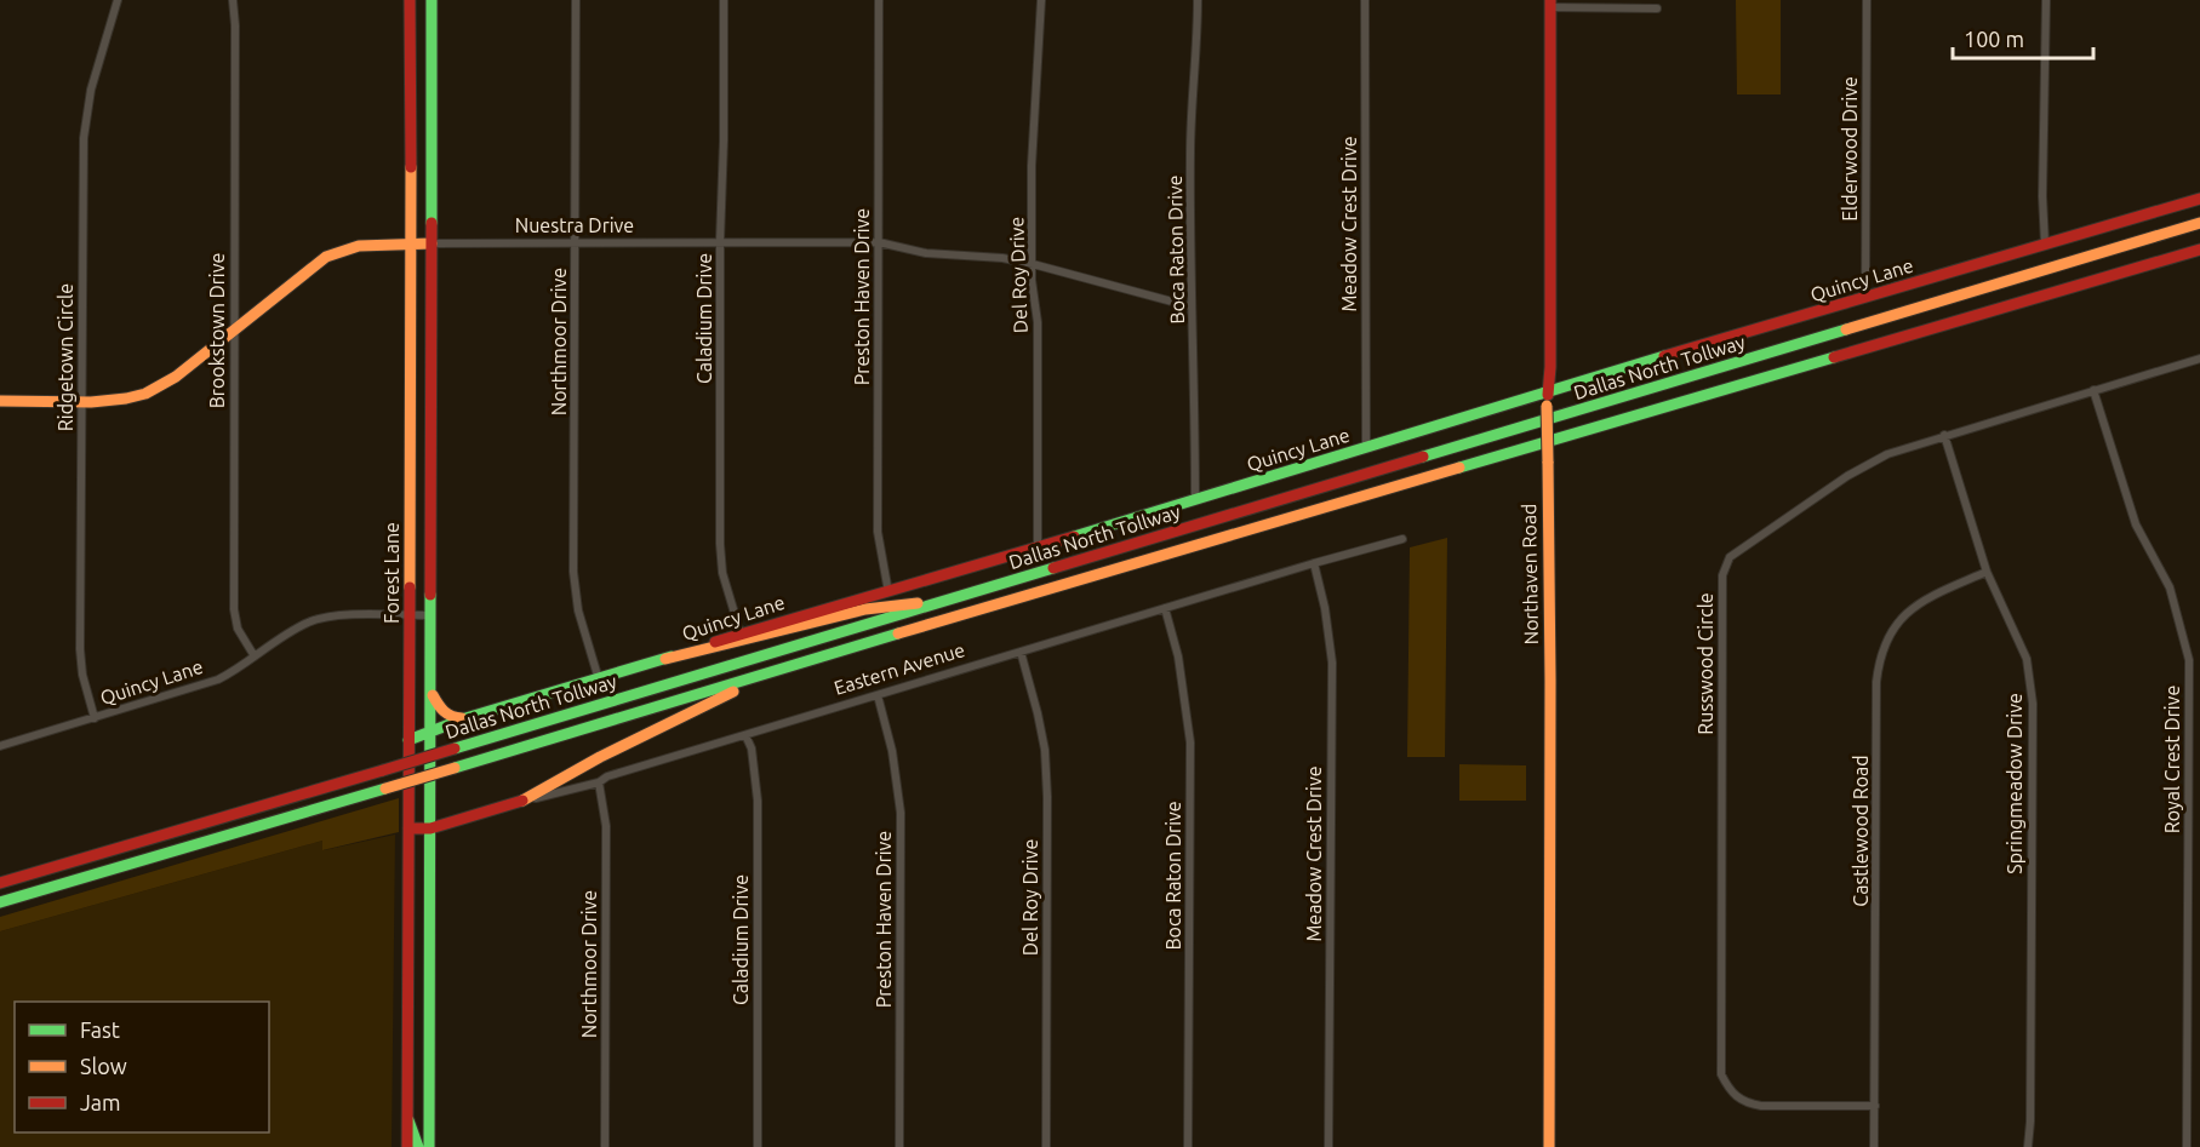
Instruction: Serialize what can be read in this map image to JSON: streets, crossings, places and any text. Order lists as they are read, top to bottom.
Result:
{
  "streets": {
    "main road": [
      "Nuestra Drive",
      "Quincy Lane",
      "Dallas North Tollway",
      "Forest Lane",
      "Northaven Road",
      "Eastern Avenue"
    ],
    "street": [
      "Elderwood Drive",
      "Meadow Crest Drive",
      "Boca Raton Drive",
      "Del Roy Drive",
      "Preston Haven Drive",
      "Caladium Drive",
      "Brookstown Drive",
      "Northmoor Drive",
      "Ridgetown Circle",
      "Russwood Circle",
      "Royal Crest Drive",
      "Springmeadow Drive",
      "Castlewood Road"
    ]
  },
  "crossings": [
    ["Elderwood Drive", "Quincy Lane"],
    ["Meadow Crest Drive", "Quincy Lane"],
    ["Meadow Crest Drive", "Eastern Avenue"],
    ["Nuestra Drive", "Boca Raton Drive"],
    ["Nuestra Drive", "Del Roy Drive"],
    ["Nuestra Drive", "Preston Haven Drive"],
    ["Nuestra Drive", "Caladium Drive"],
    ["Nuestra Drive", "Brookstown Drive"],
    ["Nuestra Drive", "Northmoor Drive"],
    ["Nuestra Drive", "Ridgetown Circle"],
    ["Nuestra Drive", "Forest Lane"],
    ["Boca Raton Drive", "Quincy Lane"],
    ["Boca Raton Drive", "Eastern Avenue"],
    ["Del Roy Drive", "Quincy Lane"],
    ["Del Roy Drive", "Eastern Avenue"],
    ["Quincy Lane", "Preston Haven Drive"],
    ["Quincy Lane", "Caladium Drive"],
    ["Quincy Lane", "Brookstown Drive"],
    ["Quincy Lane", "Northmoor Drive"],
    ["Quincy Lane", "Ridgetown Circle"],
    ["Quincy Lane", "Forest Lane"],
    ["Quincy Lane", "Northaven Road"],
    ["Preston Haven Drive", "Eastern Avenue"],
    ["Caladium Drive", "Eastern Avenue"],
    ["Northmoor Drive", "Eastern Avenue"],
    ["Forest Lane", "Eastern Avenue"],
    ["Russwood Circle", "Royal Crest Drive"],
    ["Russwood Circle", "Springmeadow Drive"],
    ["Russwood Circle", "Castlewood Road"],
    ["Springmeadow Drive", "Castlewood Road"]
  ],
  "legend": ["Fast", "Slow", "Jam"],
  "scale_bar": "100 m"
}
